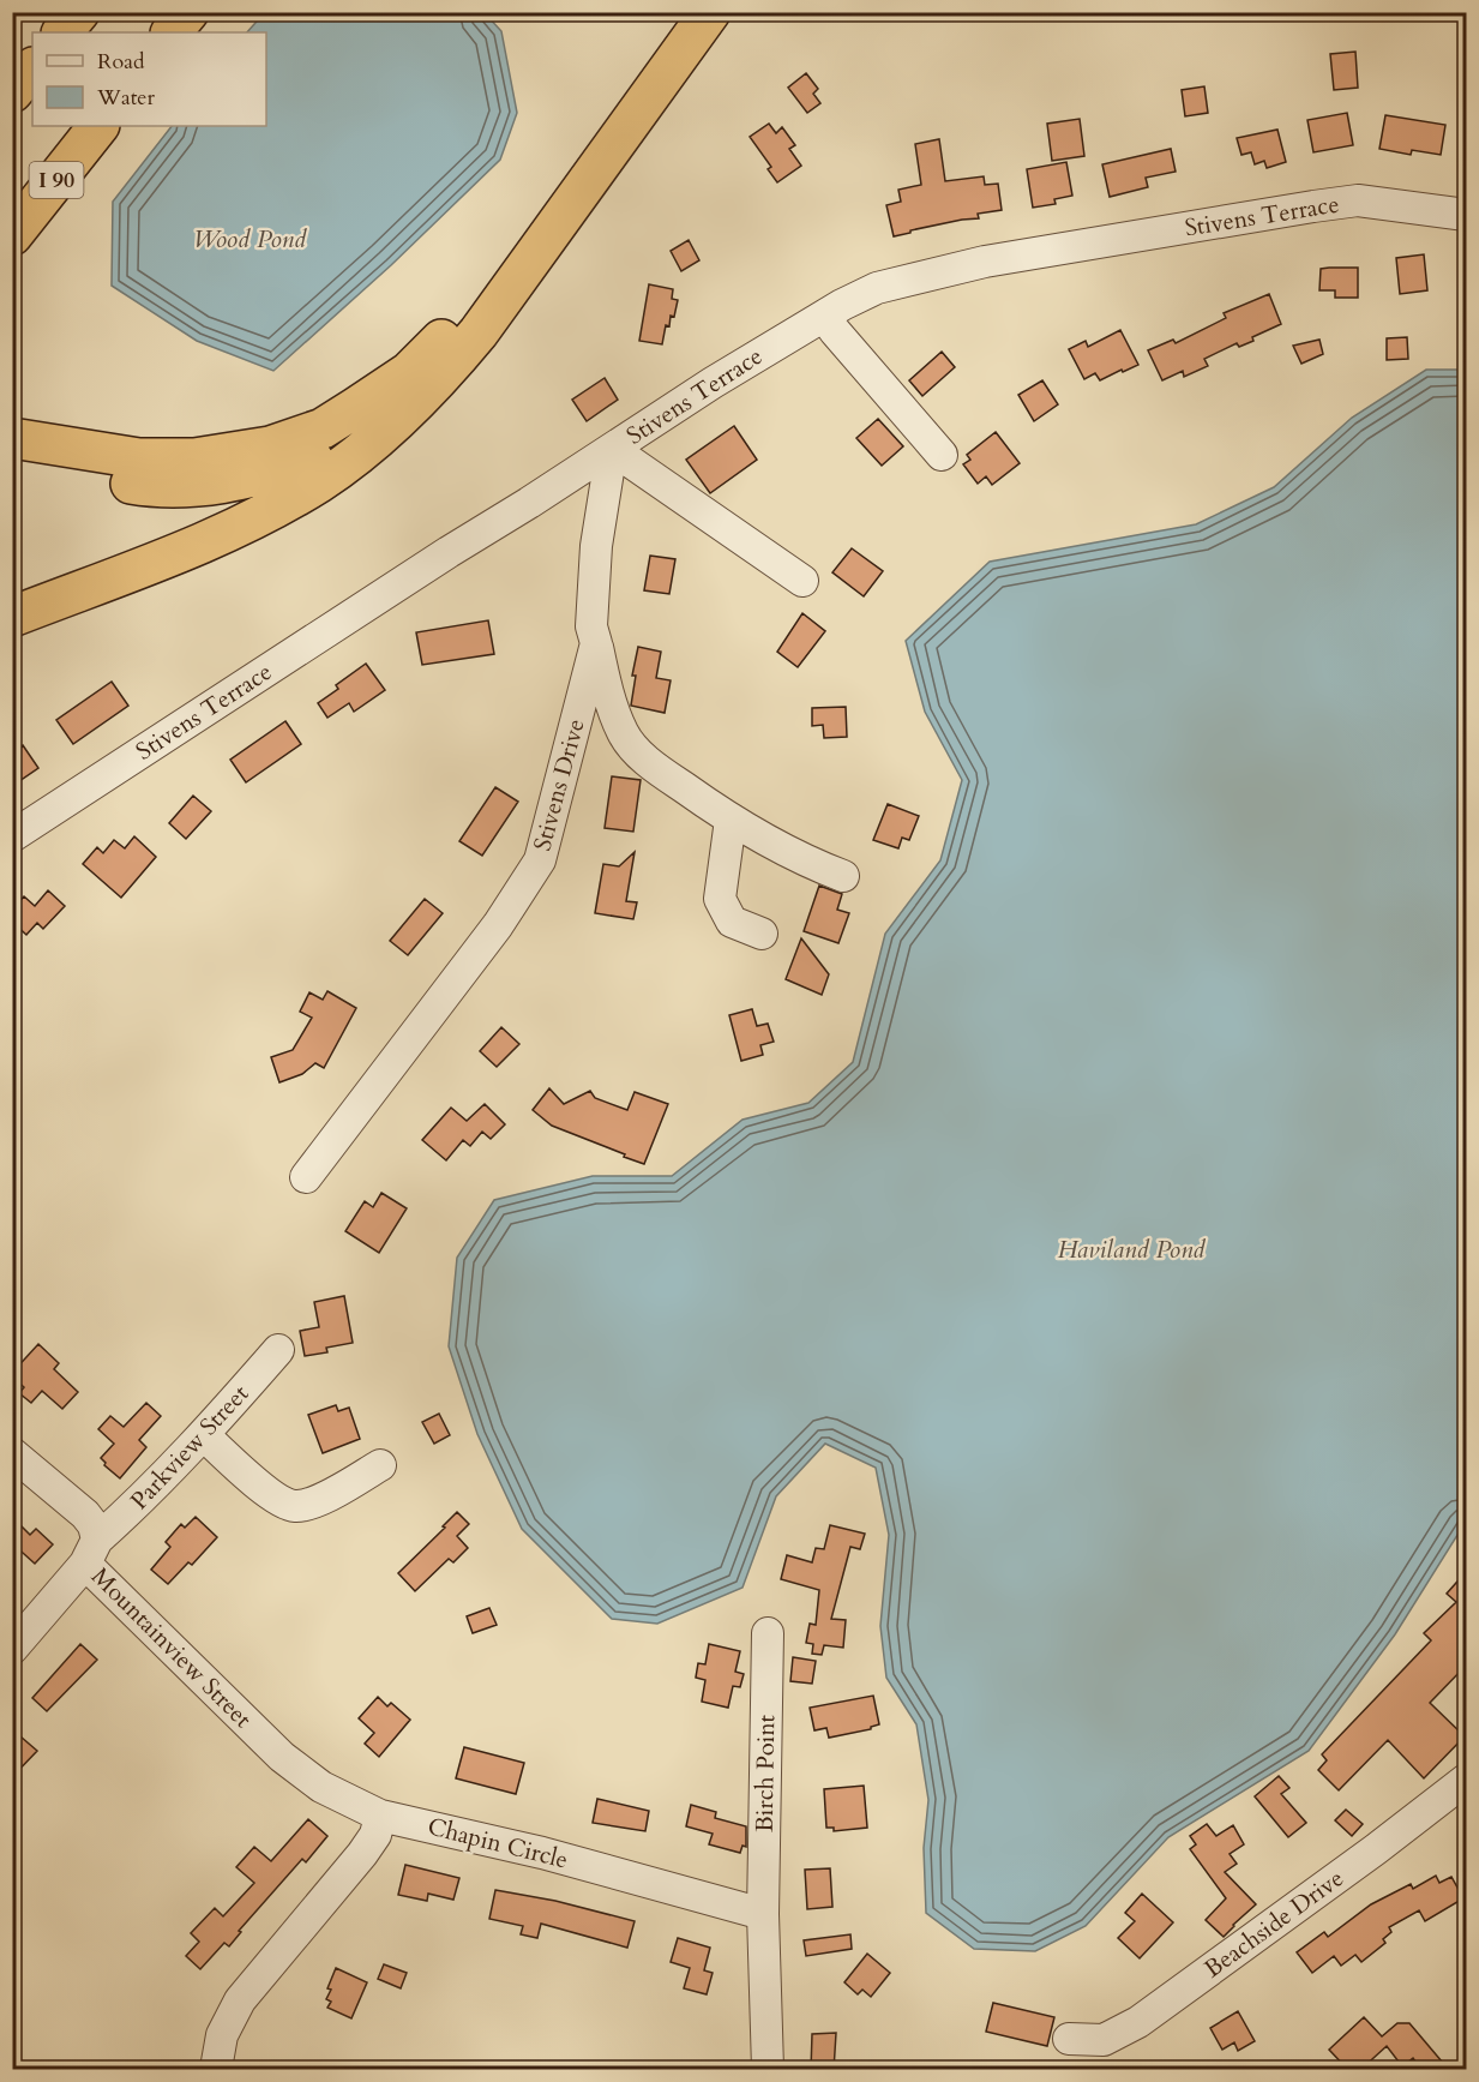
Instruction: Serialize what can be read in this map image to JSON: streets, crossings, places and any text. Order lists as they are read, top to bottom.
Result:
{
  "streets": {
    "highway": ["I 90"],
    "street": [
      "Stivens Terrace",
      "Stivens Drive",
      "Parkview Street",
      "Mountainview Street",
      "Birch Point",
      "Chapin Circle",
      "Beachside Drive"
    ]
  },
  "crossings": [
    ["Stivens Terrace", "Stivens Drive"],
    ["Parkview Street", "Mountainview Street"],
    ["Mountainview Street", "Chapin Circle"],
    ["Birch Point", "Chapin Circle"]
  ],
  "water": ["Wood Pond", "Haviland Pond"],
  "legend": ["Road", "Water"]
}
